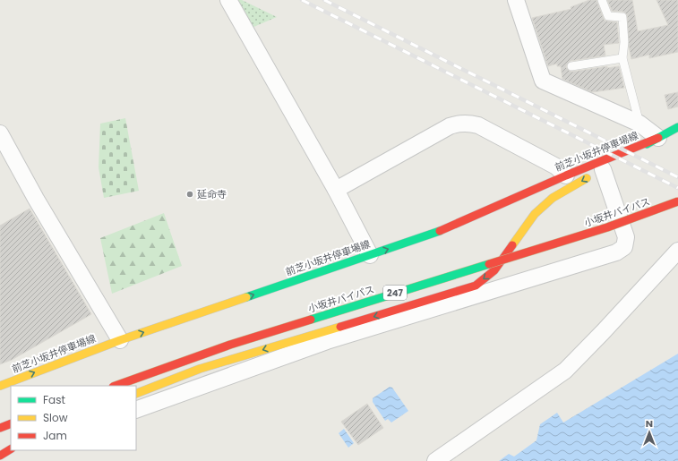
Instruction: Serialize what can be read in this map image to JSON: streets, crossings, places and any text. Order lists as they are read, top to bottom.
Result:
{
  "streets": {
    "main road": ["前芝小坂井停車場線", "小坂井バイパス", "247"]
  },
  "places": ["延命寺"],
  "legend": ["Fast", "Slow", "Jam"],
  "north": "top"
}
